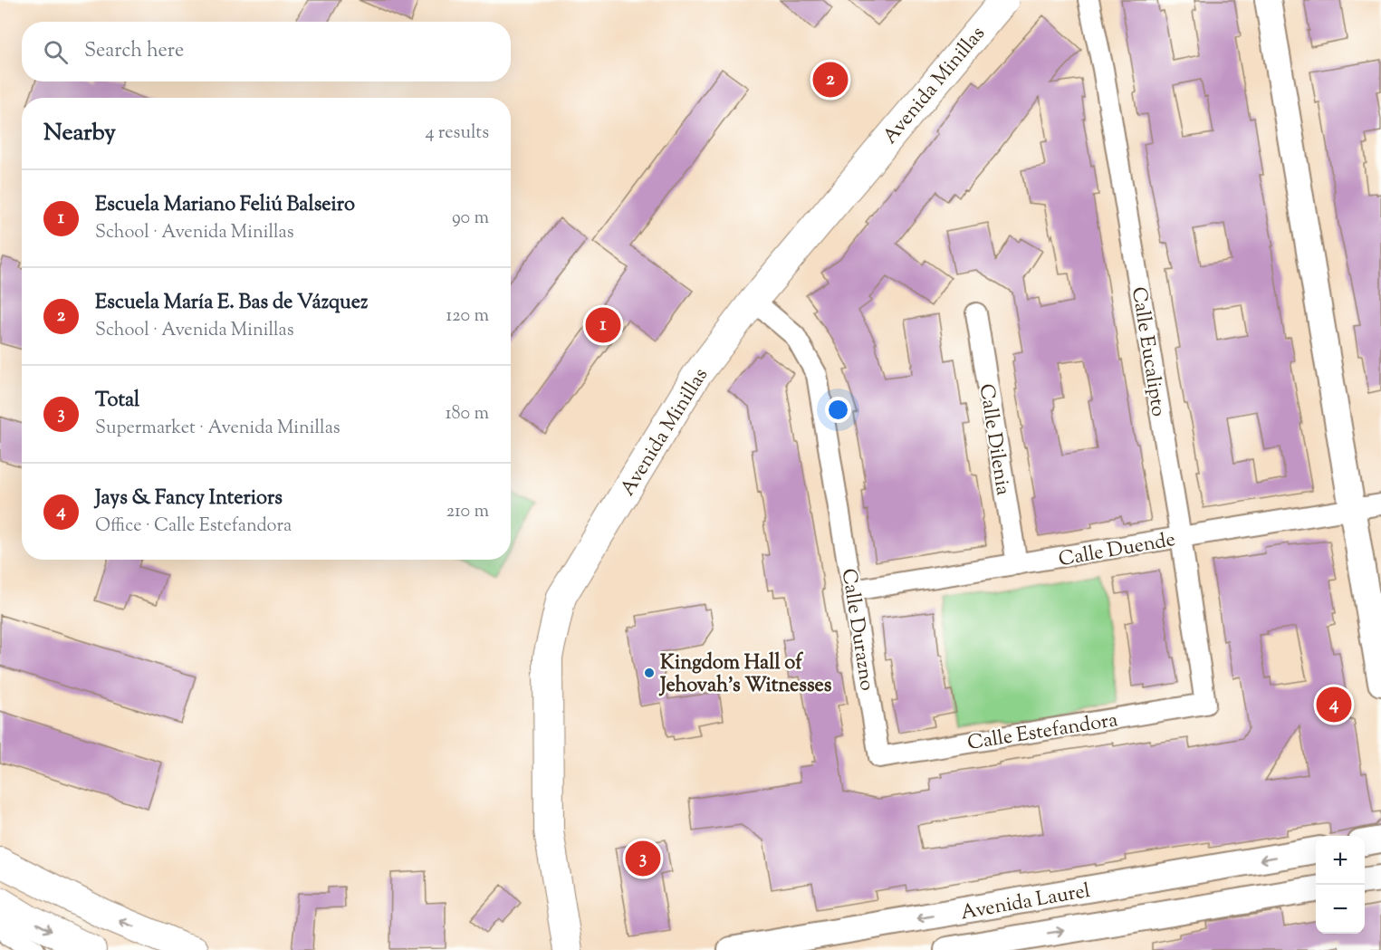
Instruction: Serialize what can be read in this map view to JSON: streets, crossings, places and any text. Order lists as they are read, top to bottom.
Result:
{
  "streets": {
    "main road": ["Avenida Minillas"],
    "street": [
      "Calle Eucalipto",
      "Calle Dilenia",
      "Calle Duende",
      "Calle Durazno",
      "Calle Estefandora",
      "Avenida Laurel"
    ]
  },
  "crossings": [
    ["Avenida Minillas", "Calle Durazno"],
    ["Calle Eucalipto", "Calle Duende"],
    ["Calle Eucalipto", "Calle Estefandora"],
    ["Calle Dilenia", "Calle Duende"],
    ["Calle Duende", "Calle Durazno"],
    ["Calle Durazno", "Calle Estefandora"]
  ],
  "places": ["Kingdom Hall of Jehovah’s Witnesses"],
  "page": {
    "search": "Search here",
    "pins": [
      "2",
      "1",
      "4",
      "3"
    ],
    "heading": ["Nearby", "4 results"],
    "list": [
      {
        "mark": "1",
        "name": "Escuela Mariano Feliú Balseiro",
        "note": "School · Avenida Minillas",
        "value": "90 m"
      },
      {
        "mark": "2",
        "name": "Escuela María E. Bas de Vázquez",
        "note": "School · Avenida Minillas",
        "value": "120 m"
      },
      {
        "mark": "3",
        "name": "Total",
        "note": "Supermarket · Avenida Minillas",
        "value": "180 m"
      },
      {
        "mark": "4",
        "name": "Jays & Fancy Interiors",
        "note": "Office · Calle Estefandora",
        "value": "210 m"
      }
    ],
    "map_buttons": ["+", "−"]
  }
}
